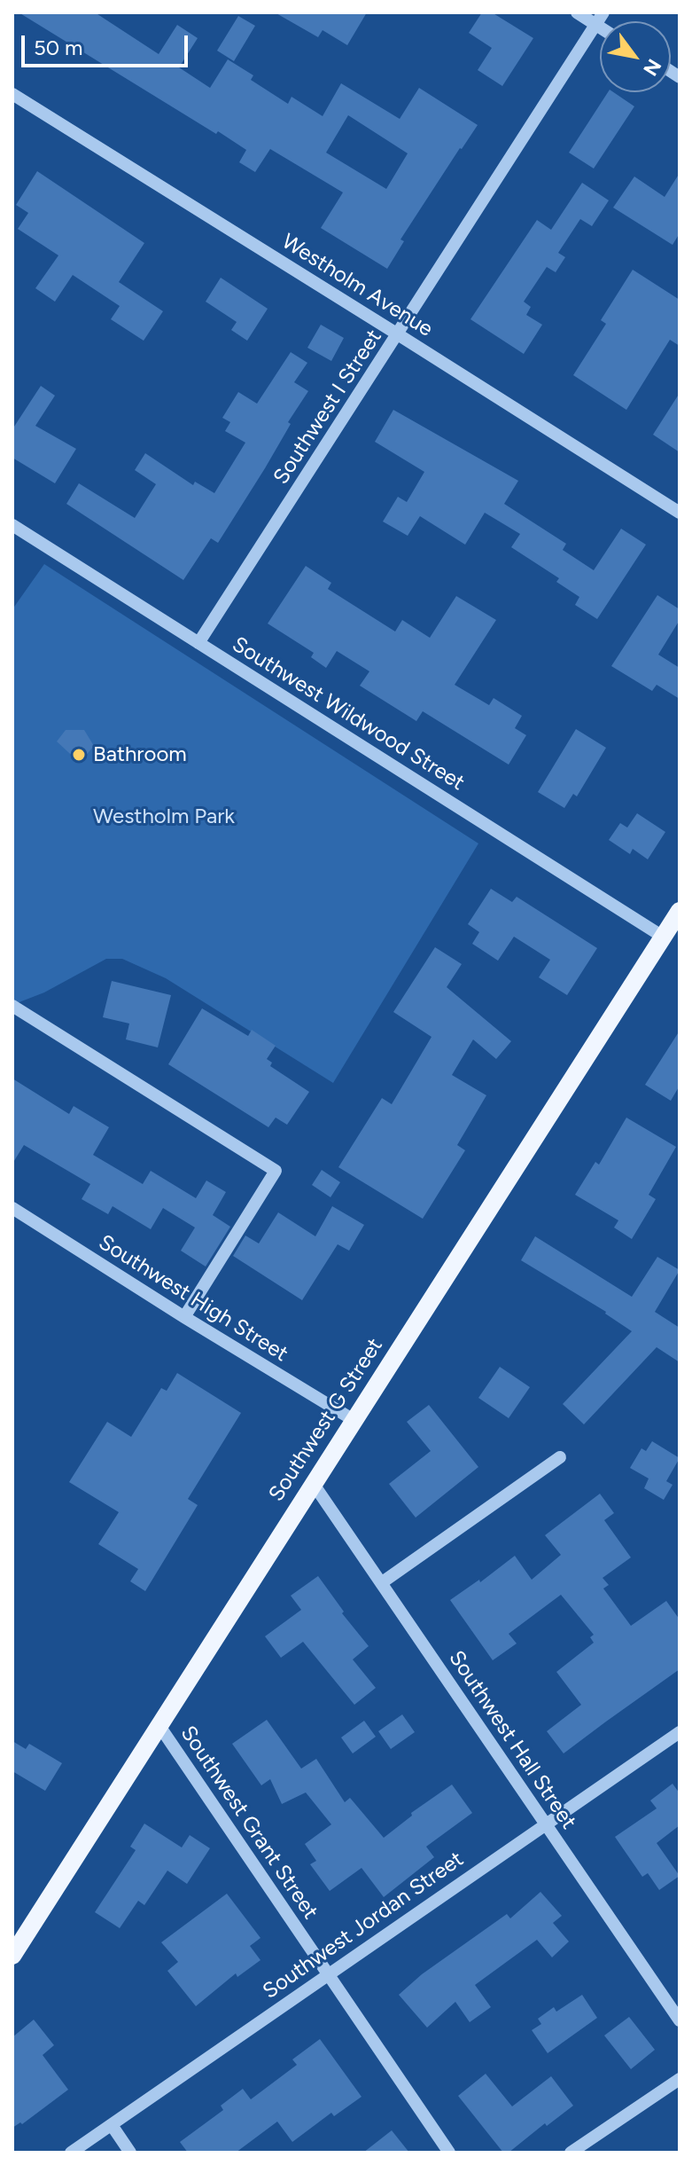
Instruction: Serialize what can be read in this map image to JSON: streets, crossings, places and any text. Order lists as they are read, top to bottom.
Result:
{
  "streets": {
    "main road": ["Southwest G Street"],
    "street": [
      "Westholm Avenue",
      "Southwest I Street",
      "Southwest Wildwood Street",
      "Southwest High Street",
      "Southwest Hall Street",
      "Southwest Grant Street",
      "Southwest Jordan Street"
    ]
  },
  "crossings": [
    ["Westholm Avenue", "Southwest I Street"],
    ["Southwest I Street", "Southwest Wildwood Street"],
    ["Southwest Wildwood Street", "Southwest G Street"],
    ["Southwest High Street", "Southwest G Street"],
    ["Southwest G Street", "Southwest Hall Street"],
    ["Southwest G Street", "Southwest Grant Street"],
    ["Southwest Hall Street", "Southwest Jordan Street"],
    ["Southwest Grant Street", "Southwest Jordan Street"]
  ],
  "parks": ["Westholm Park"],
  "places": ["Bathroom"],
  "scale_bar": "50 m",
  "north": "bottom right"
}
